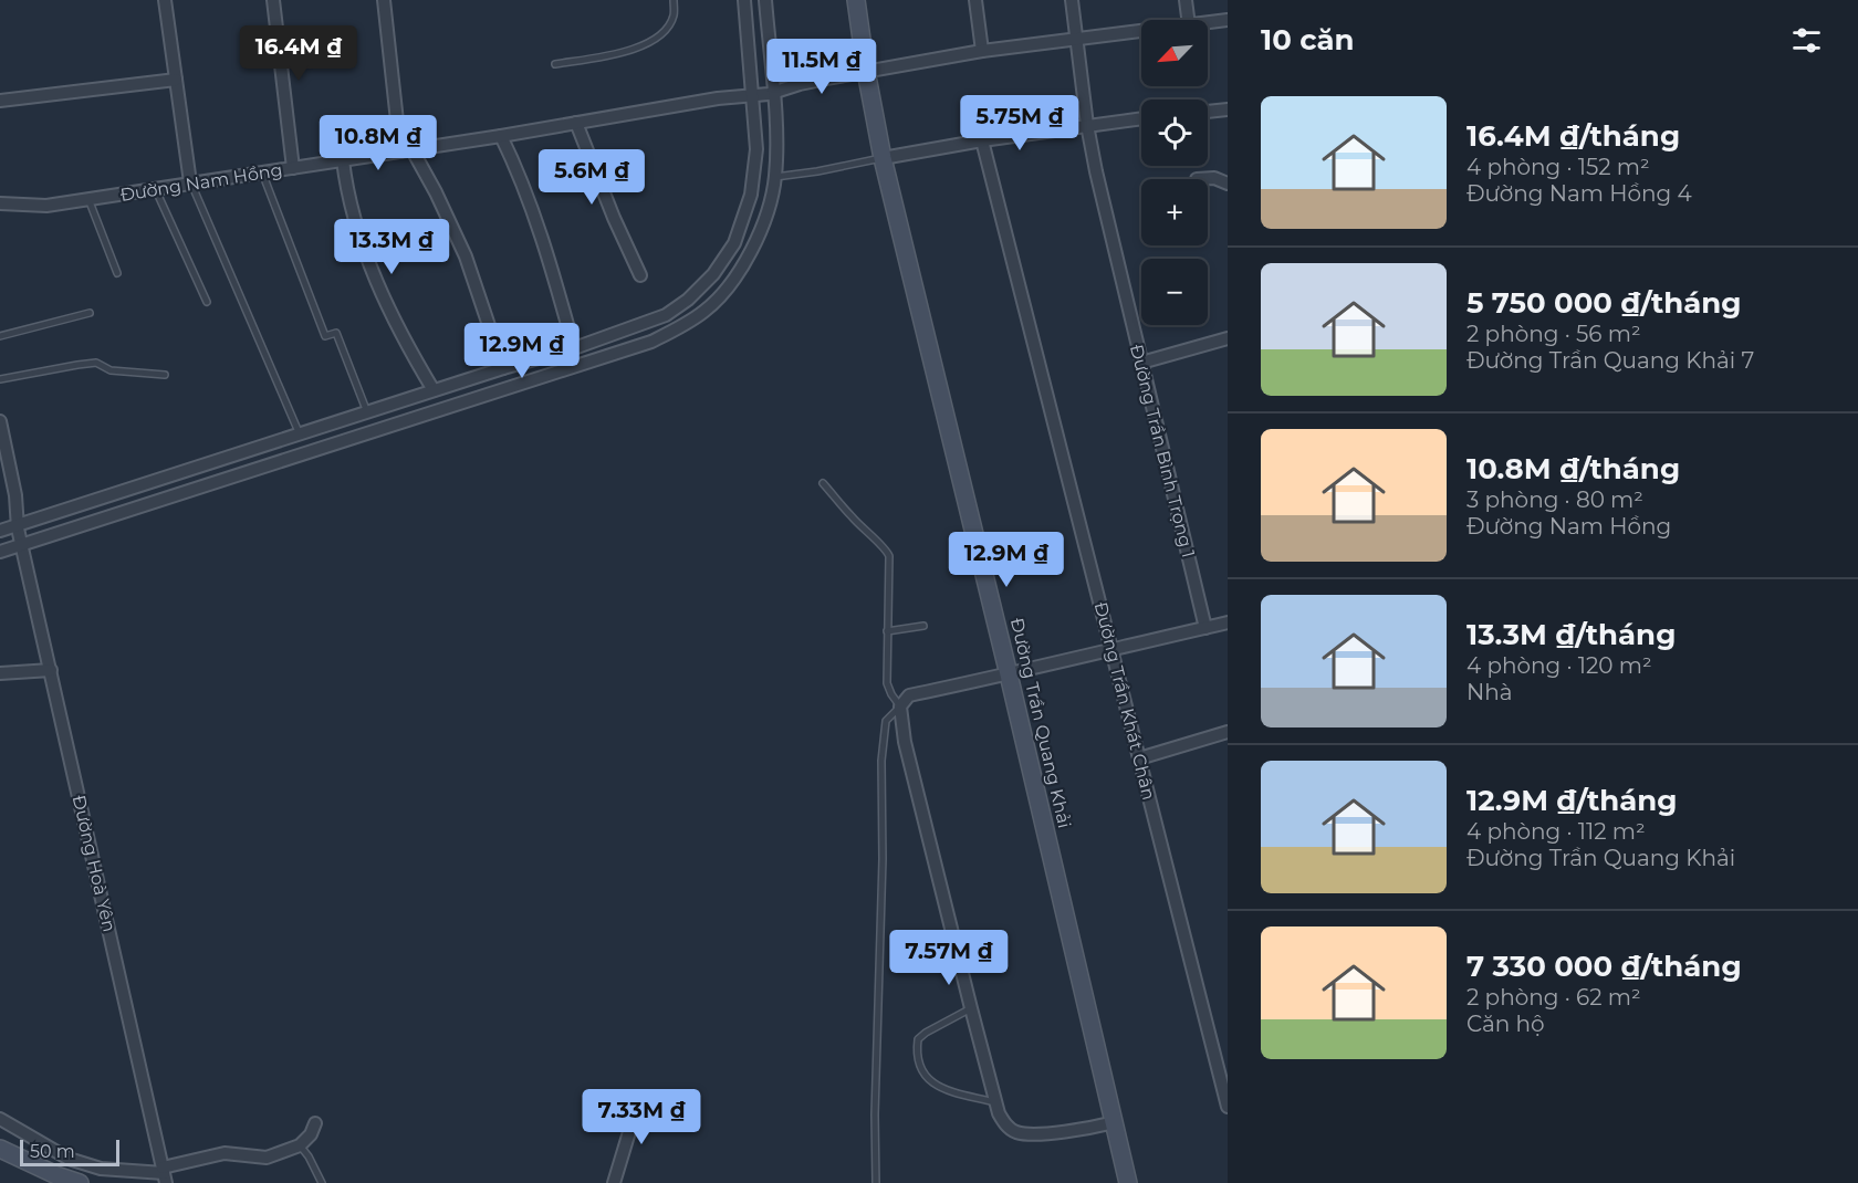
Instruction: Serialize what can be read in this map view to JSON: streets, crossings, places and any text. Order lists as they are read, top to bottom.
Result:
{
  "streets": {
    "main road": ["Đường Trần Quang Khải"],
    "street": [
      "Đường Nam Hồng",
      "Đường Trần Bình Trọng 1",
      "Đường Trần Khát Chân",
      "Đường Hoà Yên"
    ]
  },
  "scale_bar": "50 m",
  "north": "bottom left",
  "page": {
    "heading": "10 căn",
    "map_buttons": ["+", "−"],
    "price": [
      "16.4M ₫",
      "11.5M ₫",
      "5.75M ₫",
      "10.8M ₫",
      "5.6M ₫",
      "13.3M ₫",
      "12.9M ₫",
      "12.9M ₫",
      "7.57M ₫",
      "7.33M ₫"
    ],
    "list": [
      {
        "name": "16.4M ₫/tháng",
        "note": "4 phòng · 152 m² · Đường Nam Hồng 4"
      },
      {
        "name": "5 750 000 ₫/tháng",
        "note": "2 phòng · 56 m² · Đường Trần Quang Khải 7"
      },
      {
        "name": "10.8M ₫/tháng",
        "note": "3 phòng · 80 m² · Đường Nam Hồng"
      },
      {
        "name": "13.3M ₫/tháng",
        "note": "4 phòng · 120 m² · Nhà"
      },
      {
        "name": "12.9M ₫/tháng",
        "note": "4 phòng · 112 m² · Đường Trần Quang Khải"
      },
      {
        "name": "7 330 000 ₫/tháng",
        "note": "2 phòng · 62 m² · Căn hộ"
      }
    ],
    "scale": "50 m"
  }
}
